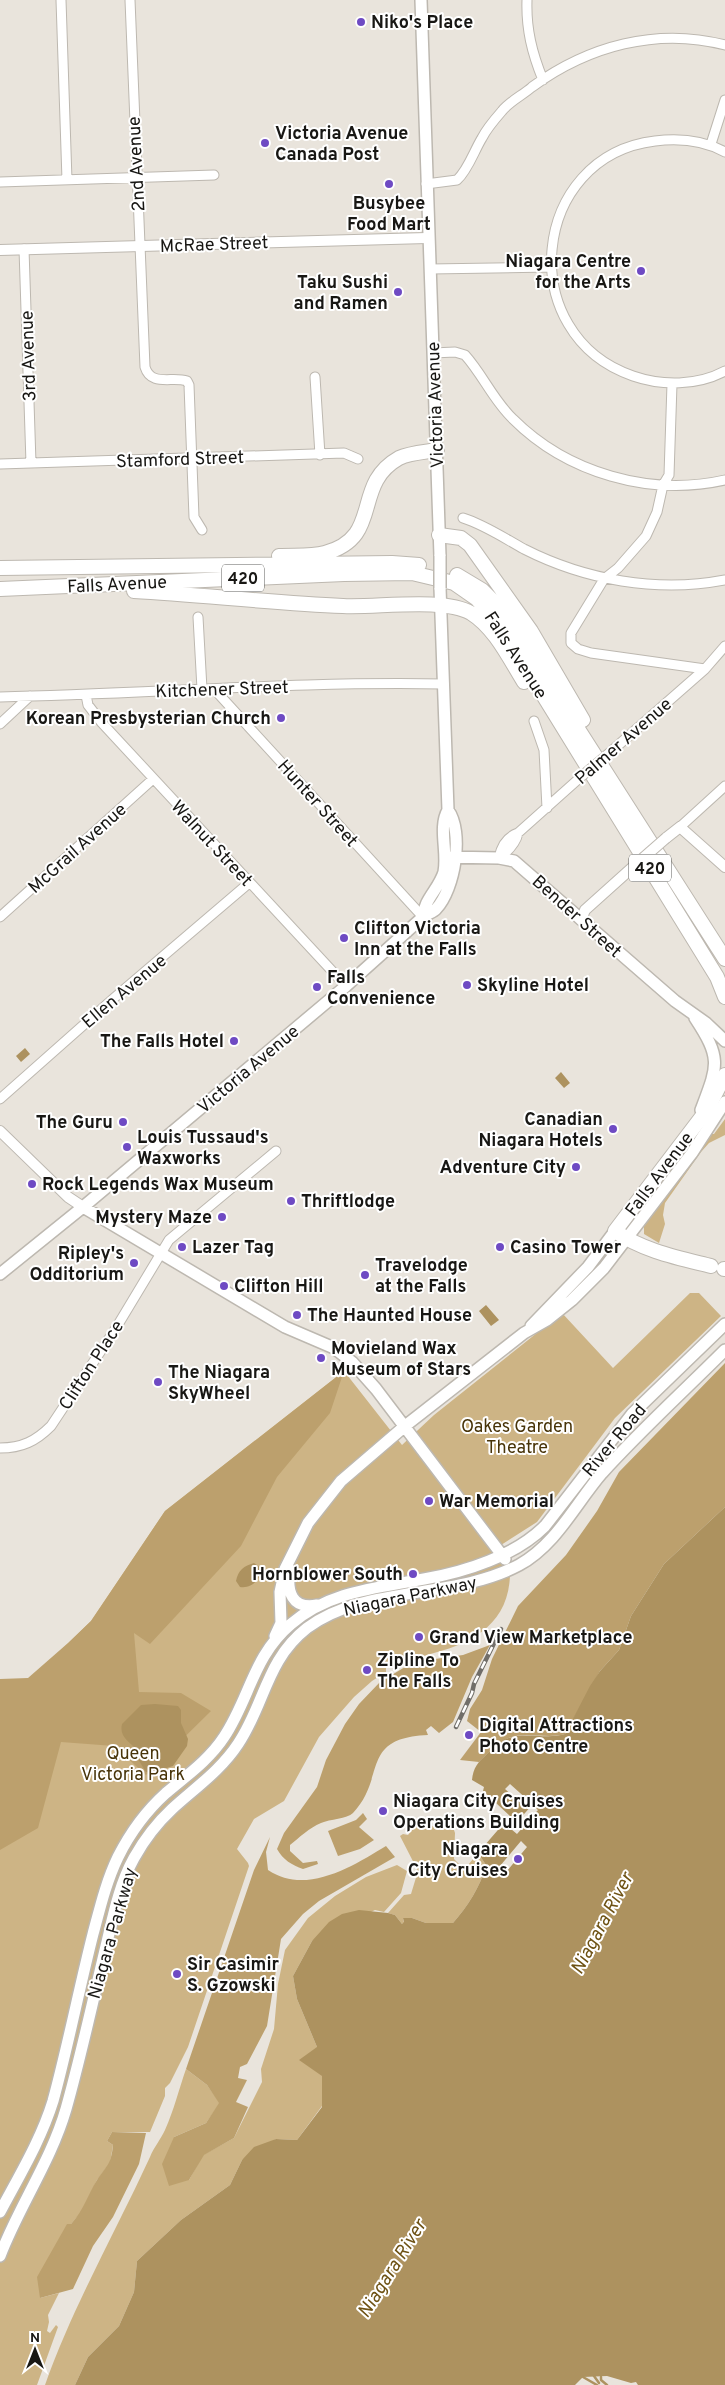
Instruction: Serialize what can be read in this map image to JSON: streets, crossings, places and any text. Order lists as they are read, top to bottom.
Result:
{
  "streets": {
    "highway": ["420", "Falls Avenue"],
    "main road": [
      "Victoria Avenue",
      "Bender Street",
      "River Road",
      "Niagara Parkway"
    ],
    "street": [
      "2nd Avenue",
      "McRae Street",
      "3rd Avenue",
      "Stamford Street",
      "Kitchener Street",
      "Palmer Avenue",
      "Hunter Street",
      "Walnut Street",
      "McGrail Avenue",
      "Ellen Avenue",
      "Clifton Place"
    ]
  },
  "crossings": [
    ["2nd Avenue", "McRae Street"],
    ["2nd Avenue", "Stamford Street"],
    ["McRae Street", "3rd Avenue"],
    ["McRae Street", "Victoria Avenue"],
    ["3rd Avenue", "Stamford Street"],
    ["Victoria Avenue", "Kitchener Street"],
    ["Victoria Avenue", "Hunter Street"],
    ["Victoria Avenue", "Walnut Street"],
    ["Victoria Avenue", "Bender Street"],
    ["Falls Avenue", "Palmer Avenue"],
    ["Falls Avenue", "Bender Street"],
    ["Falls Avenue", "Niagara Parkway"],
    ["Kitchener Street", "Hunter Street"],
    ["Kitchener Street", "Walnut Street"],
    ["Palmer Avenue", "Bender Street"],
    ["Walnut Street", "McGrail Avenue"],
    ["Walnut Street", "Ellen Avenue"],
    ["River Road", "Niagara Parkway"]
  ],
  "water": ["Niagara River"],
  "parks": ["Oakes Garden Theatre", "Queen Victoria Park"],
  "places": [
    "Niko's Place",
    "Victoria Avenue Canada Post",
    "Busybee Food Mart",
    "Niagara Centre for the Arts",
    "Taku Sushi and Ramen",
    "Korean Presbysterian Church",
    "Clifton Victoria Inn at the Falls",
    "Skyline Hotel",
    "Falls Convenience",
    "The Falls Hotel",
    "The Guru",
    "Canadian Niagara Hotels",
    "Louis Tussaud's Waxworks",
    "Adventure City",
    "Rock Legends Wax Museum",
    "Thriftlodge",
    "Mystery Maze",
    "Lazer Tag",
    "Casino Tower",
    "Ripley's Odditorium",
    "Travelodge at the Falls",
    "Clifton Hill",
    "The Haunted House",
    "Movieland Wax Museum of Stars",
    "The Niagara SkyWheel",
    "War Memorial",
    "Hornblower South",
    "Grand View Marketplace",
    "Zipline To The Falls",
    "Digital Attractions Photo Centre",
    "Niagara City Cruises Operations Building",
    "Niagara City Cruises",
    "Sir Casimir S. Gzowski"
  ],
  "north": "top"
}
